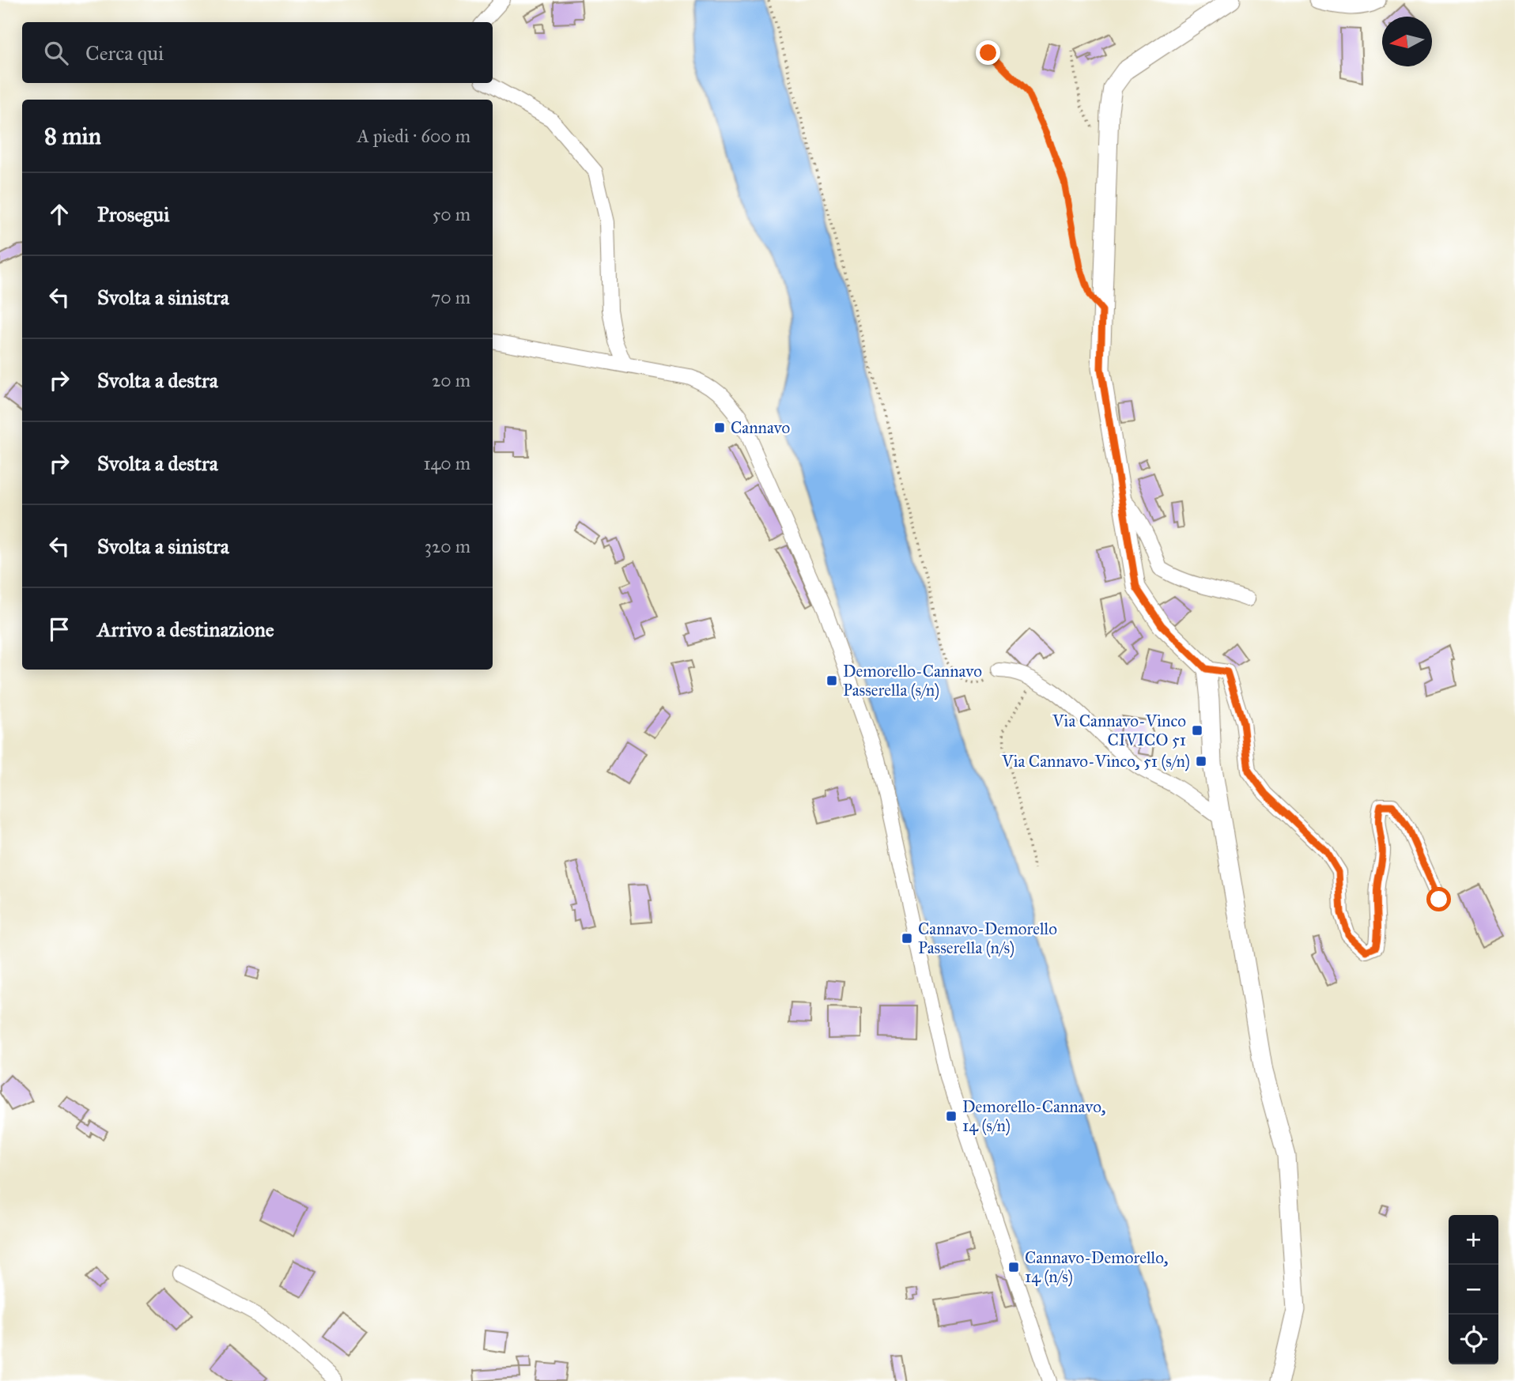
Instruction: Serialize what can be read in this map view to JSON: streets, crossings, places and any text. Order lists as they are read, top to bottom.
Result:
{
  "places": {
    "transit": [
      "Cannavo",
      "Demorello-Cannavo Passerella (s/n)",
      "Via Cannavo-Vinco CIVICO 51",
      "Via Cannavo-Vinco, 51 (s/n)",
      "Cannavo-Demorello Passerella (n/s)",
      "Demorello-Cannavo, 14 (s/n)",
      "Cannavo-Demorello, 14 (n/s)"
    ]
  },
  "north": "left",
  "page": {
    "search": "Cerca qui",
    "heading": ["8 min", "A piedi · 600 m"],
    "list": [
      ["Prosegui", "50 m"],
      ["Svolta a sinistra", "70 m"],
      ["Svolta a destra", "20 m"],
      ["Svolta a destra", "140 m"],
      ["Svolta a sinistra", "320 m"],
      "Arrivo a destinazione"
    ],
    "map_buttons": ["+", "−"]
  }
}
